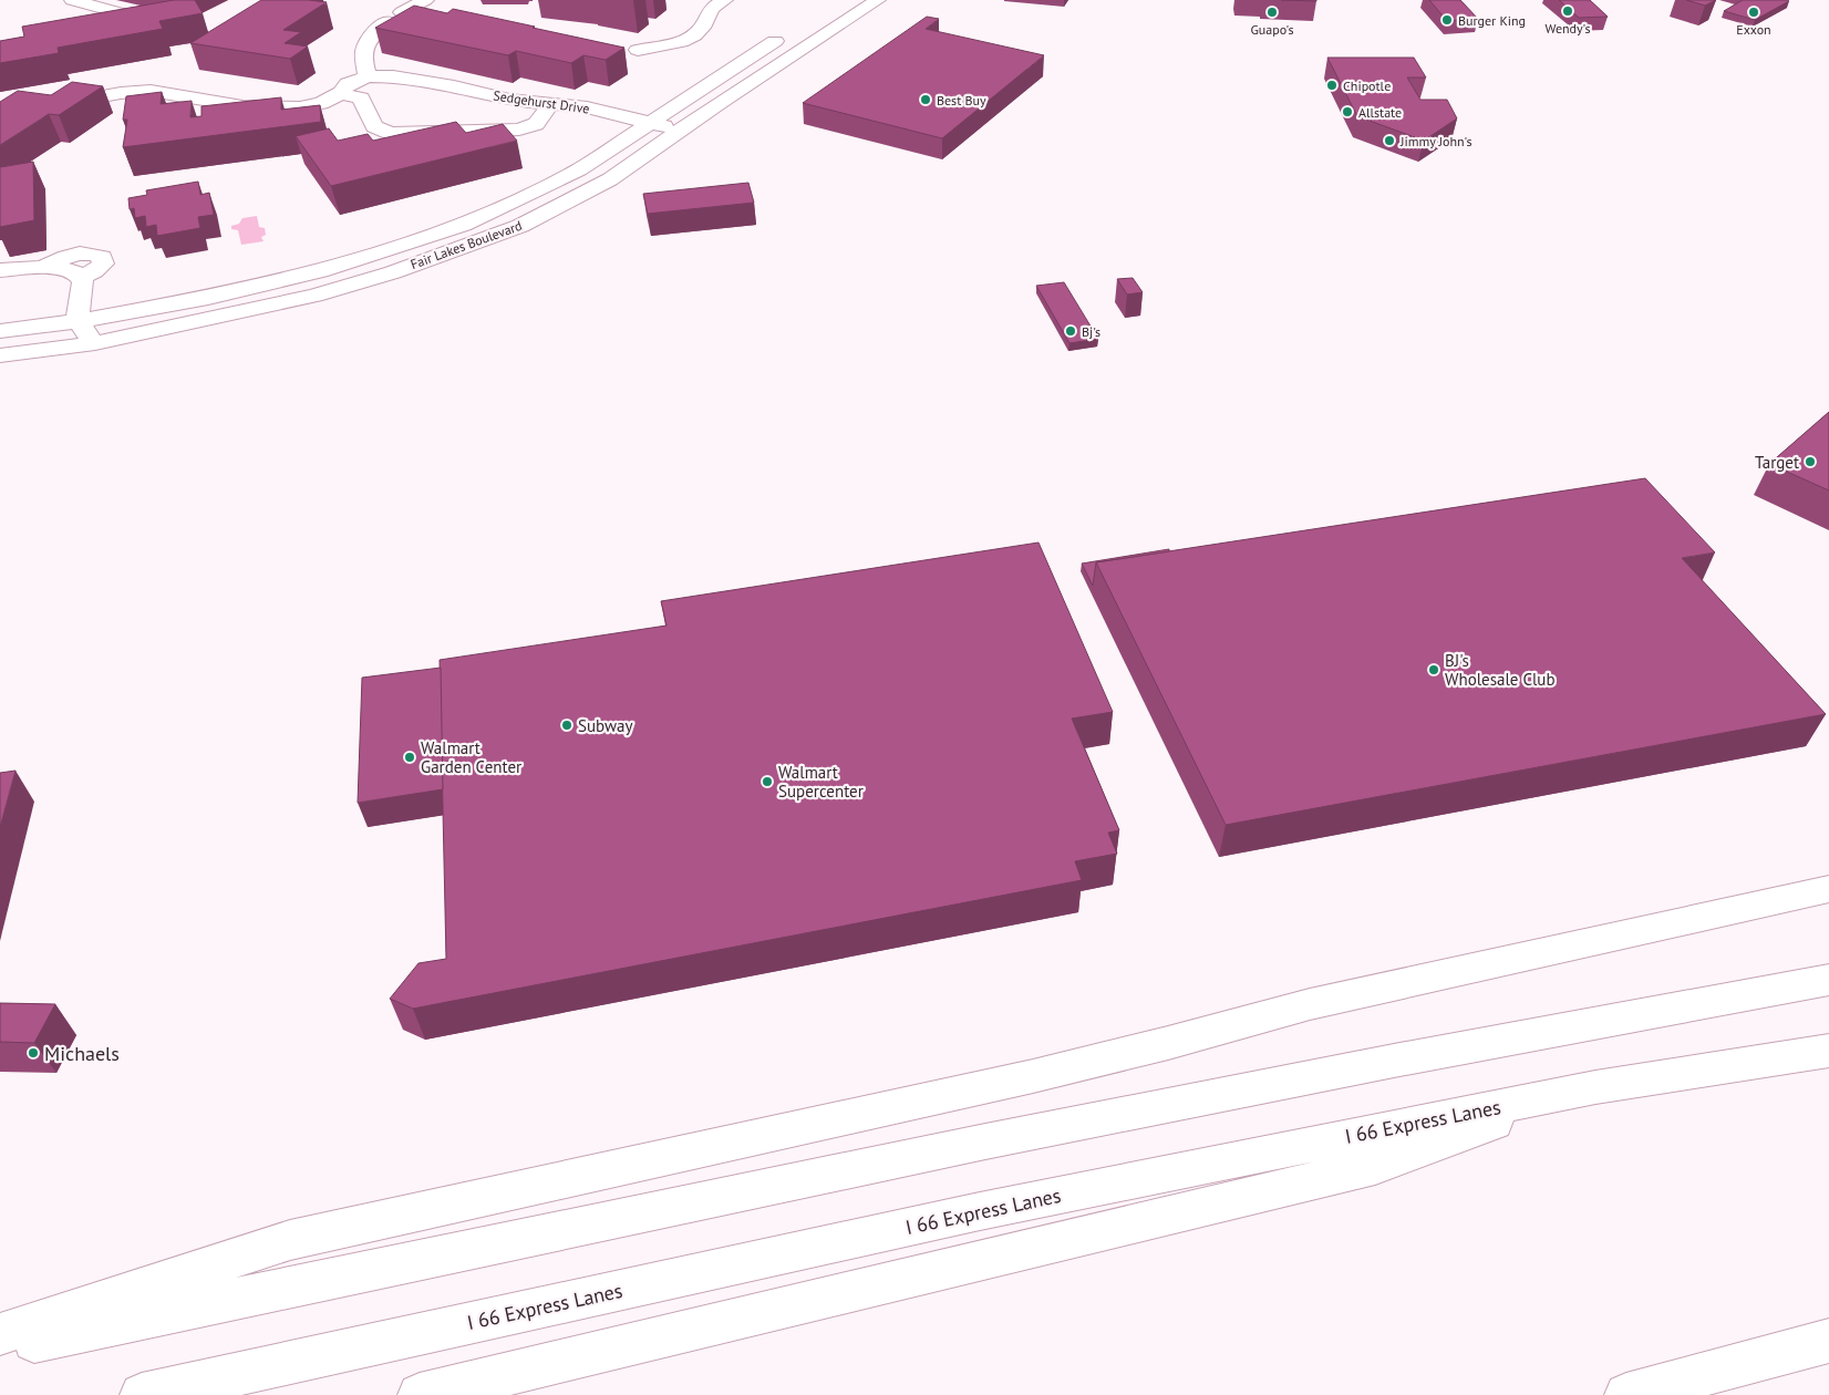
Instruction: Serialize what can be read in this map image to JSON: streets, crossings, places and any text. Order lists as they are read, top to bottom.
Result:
{
  "streets": {
    "main road": ["Sedgehurst Drive", "Fair Lakes Boulevard", "I 66 Express Lanes"]
  },
  "crossings": [
    ["Sedgehurst Drive", "Fair Lakes Boulevard"]
  ],
  "places": [
    "Wendy's",
    "Guapo's",
    "Exxon",
    "Burger King",
    "Chipotle",
    "Best Buy",
    "Allstate",
    "Jimmy John's",
    "Bj's",
    "Target",
    "BJ's Wholesale Club",
    "Subway",
    "Walmart Garden Center",
    "Walmart Supercenter",
    "Michaels"
  ]
}
